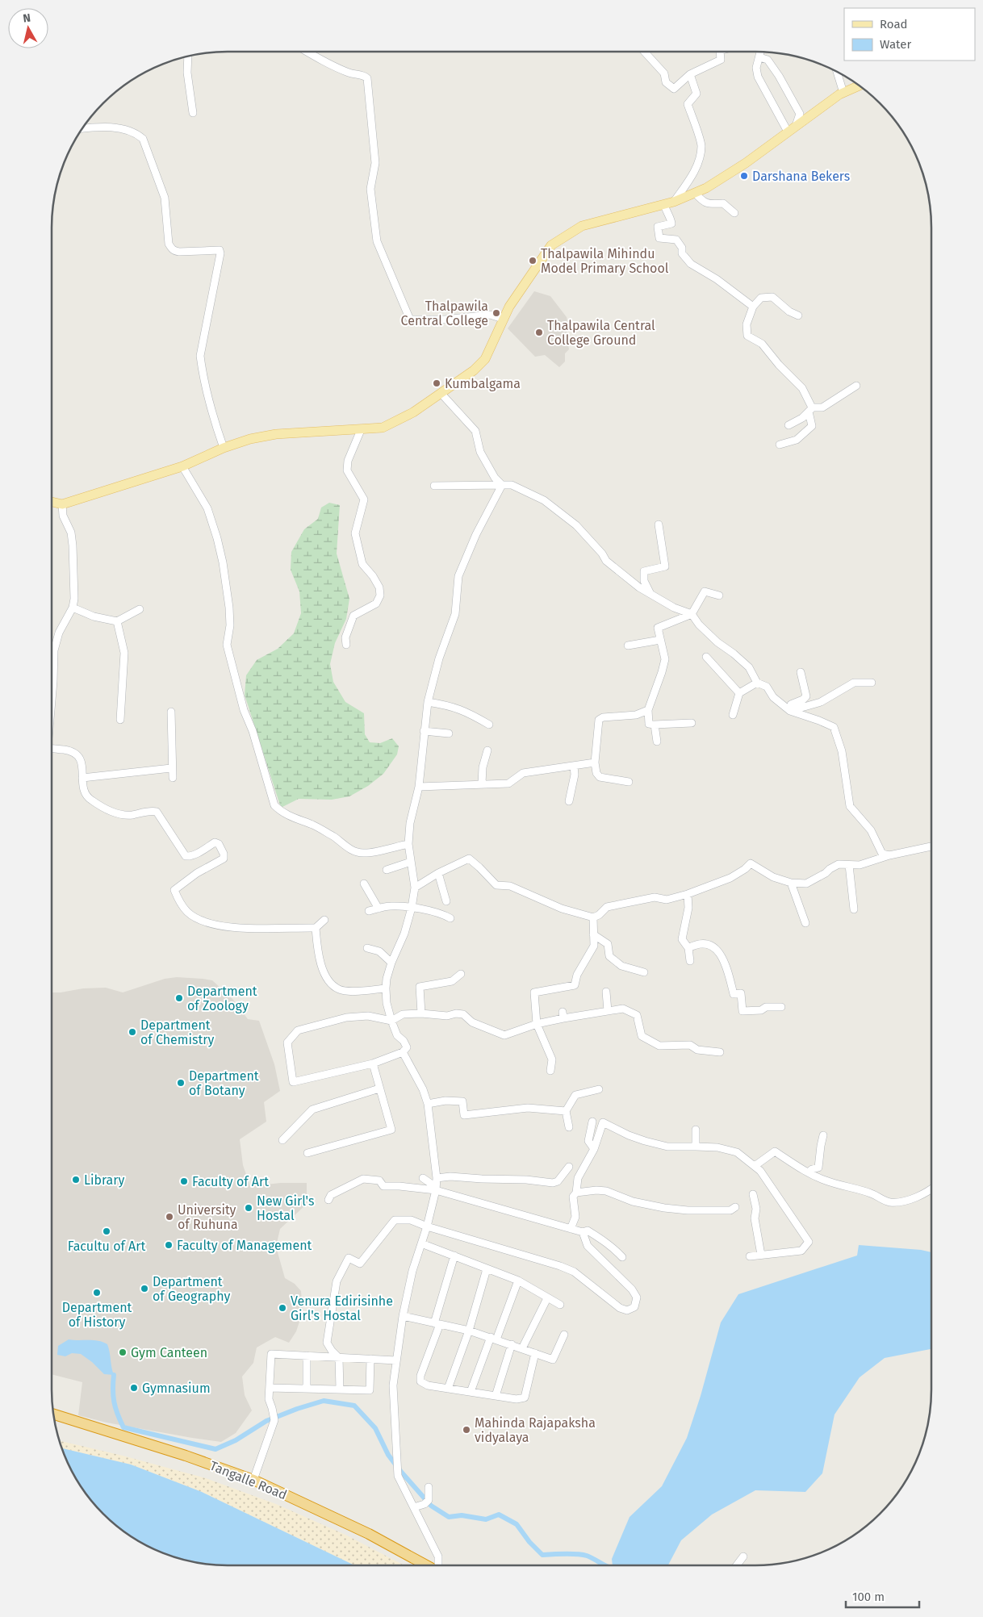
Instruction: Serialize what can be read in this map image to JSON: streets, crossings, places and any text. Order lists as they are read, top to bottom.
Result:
{
  "streets": {
    "highway": ["Tangalle Road"]
  },
  "places": [
    "Darshana Bekers",
    "Thalpawila Mihindu Model Primary School",
    "Thalpawila Central College",
    "Thalpawila Central College Ground",
    "Kumbalgama",
    "Department of Zoology",
    "Department of Chemistry",
    "Department of Botany",
    "Library",
    "Faculty of Art",
    "New Girl's Hostal",
    "University of Ruhuna",
    "Facultu of Art",
    "Faculty of Management",
    "Department of Geography",
    "Department of History",
    "Venura Edirisinhe Girl's Hostal",
    "Gym Canteen",
    "Gymnasium",
    "Mahinda Rajapaksha vidyalaya"
  ],
  "legend": ["Road", "Water"],
  "scale_bar": "100 m",
  "north": "top"
}
